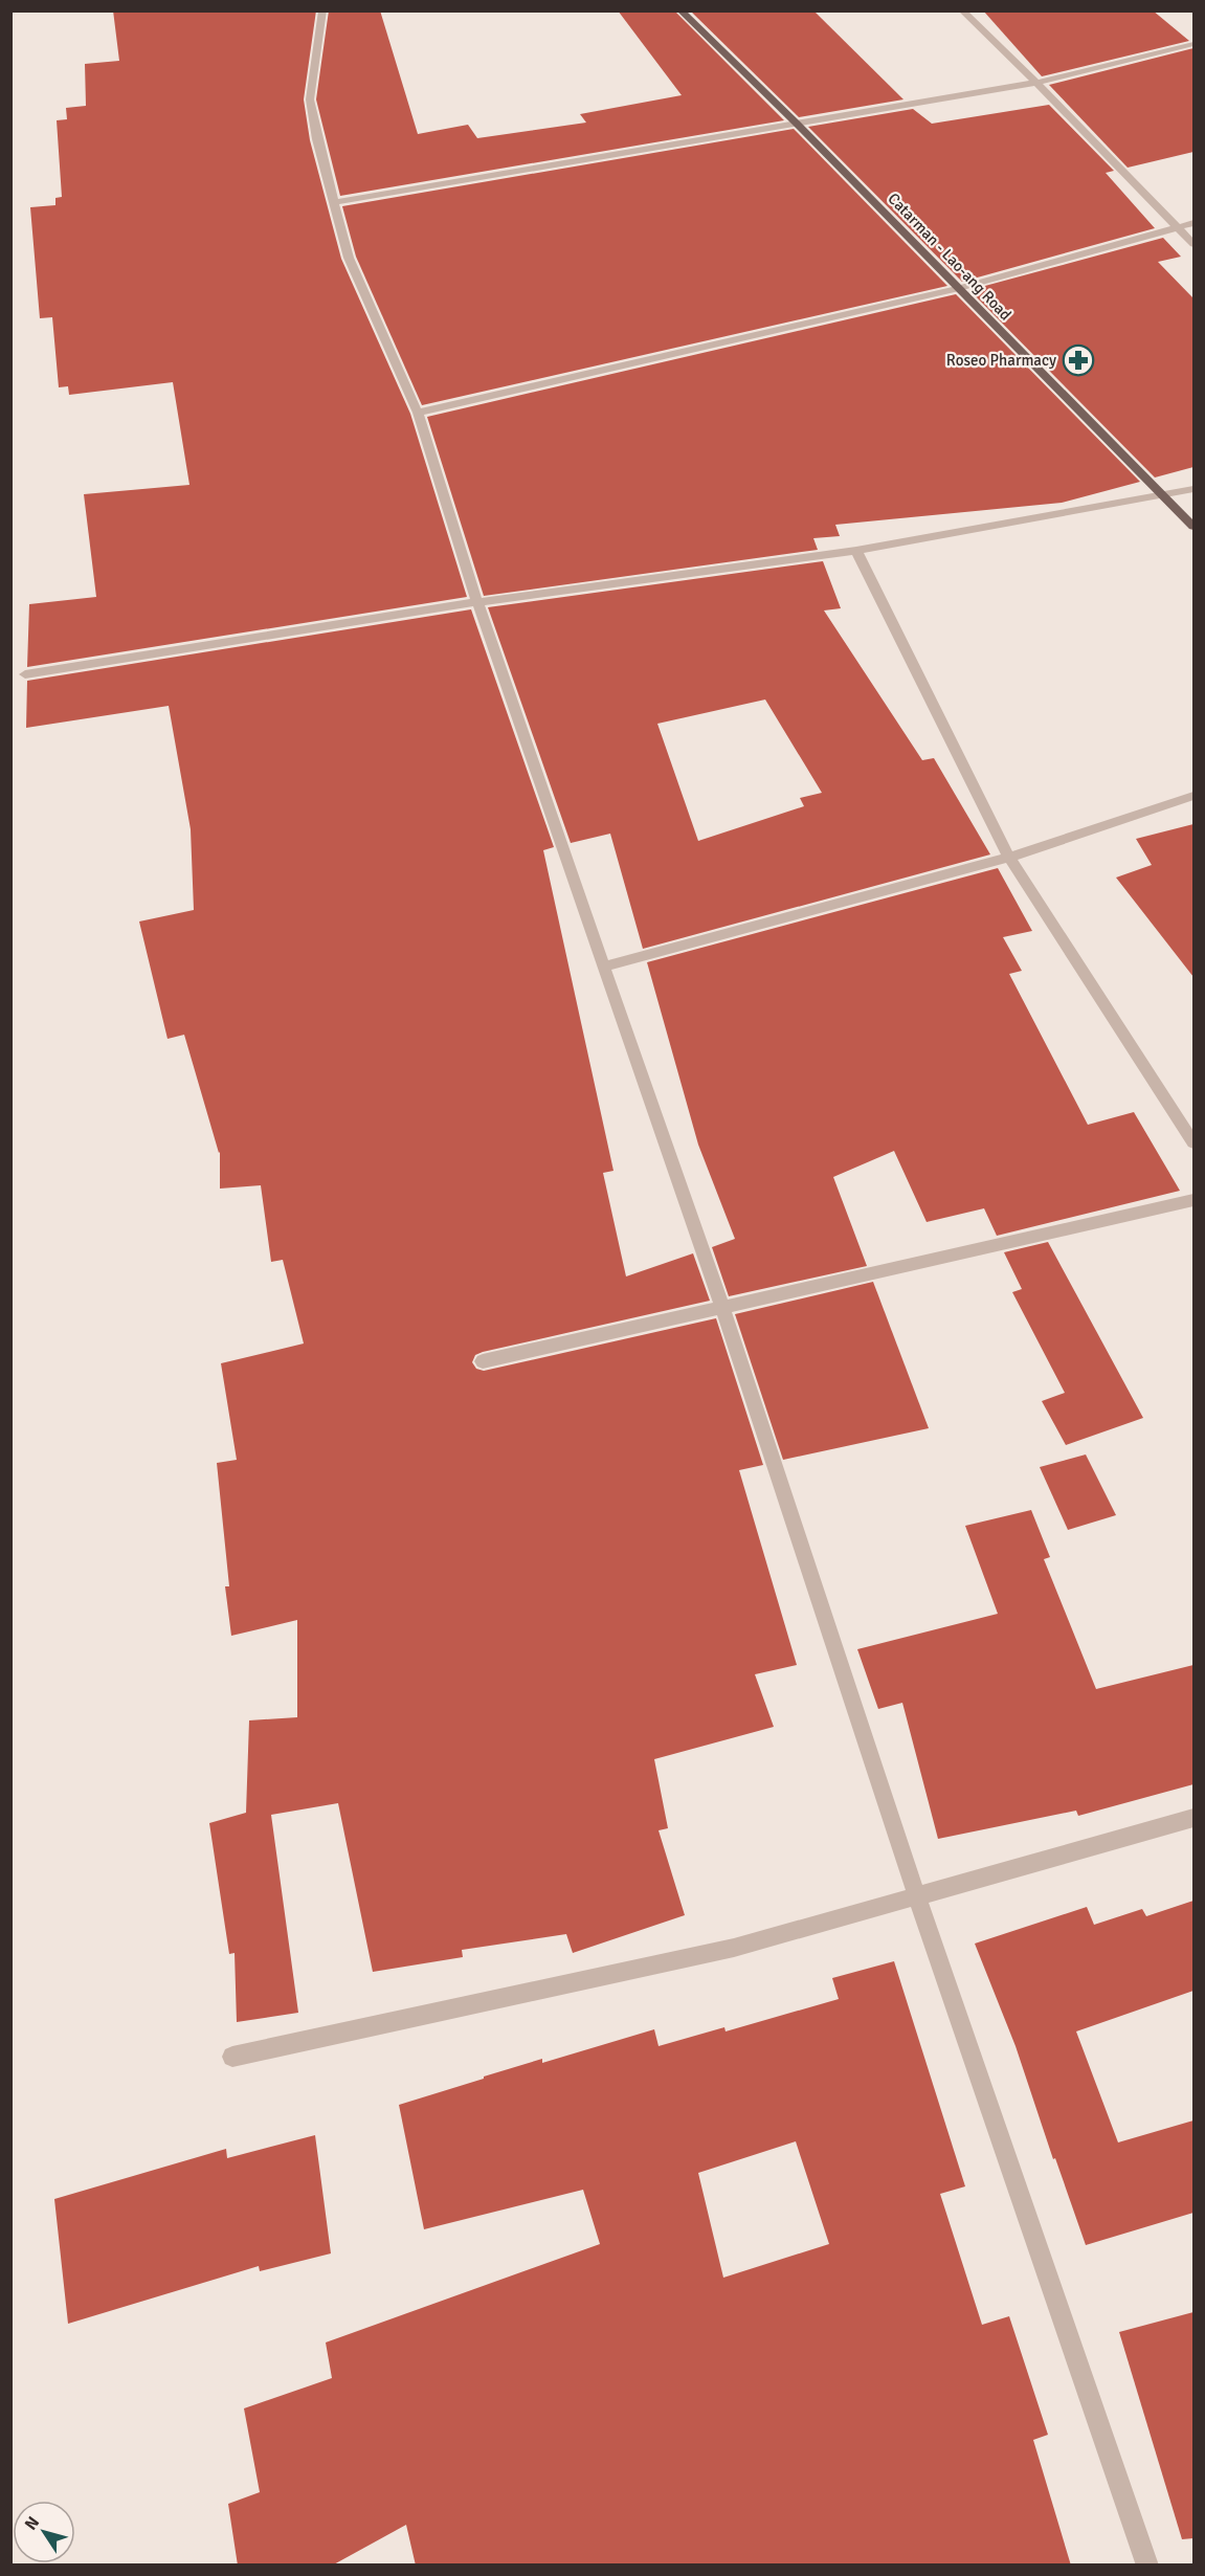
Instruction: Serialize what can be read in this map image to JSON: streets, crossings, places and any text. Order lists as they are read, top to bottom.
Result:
{
  "streets": {
    "main road": ["Catarman - Lao-ang Road"]
  },
  "places": {
    "pharmacy": ["Roseo Pharmacy"]
  },
  "north": "top left"
}
